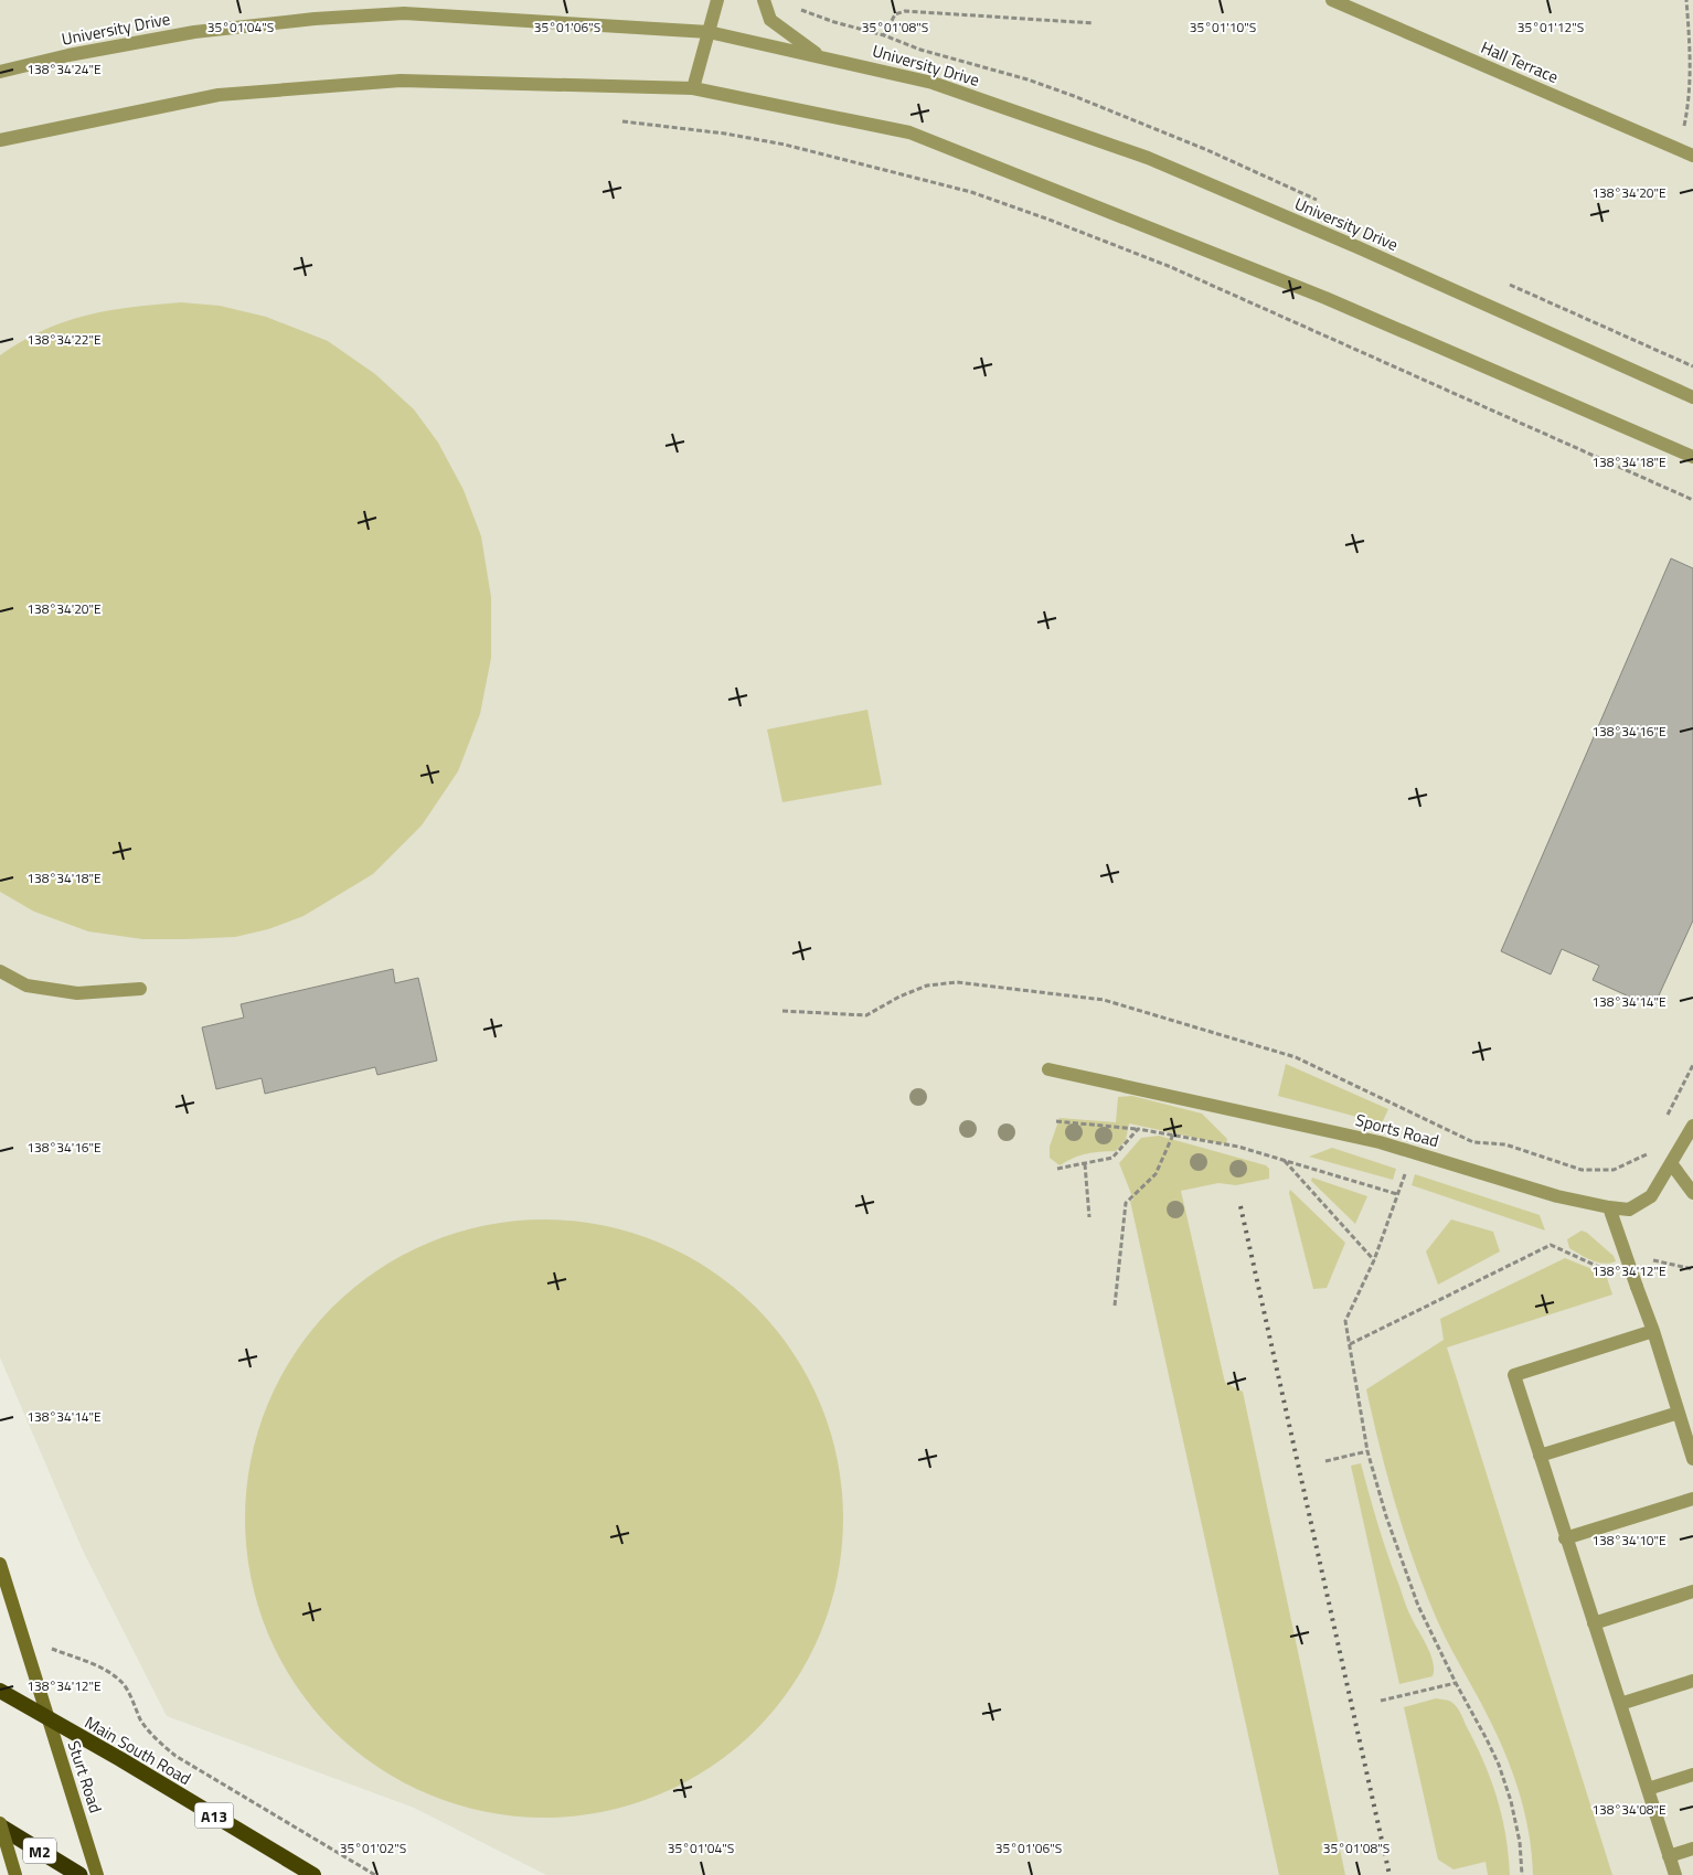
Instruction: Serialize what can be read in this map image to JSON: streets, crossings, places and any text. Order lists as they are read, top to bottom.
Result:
{
  "streets": {
    "highway": ["Main South Road", "A13", "M2"],
    "main road": ["Sturt Road"],
    "street": ["University Drive", "Hall Terrace", "Sports Road"]
  },
  "crossings": [
    ["Main South Road", "Sturt Road"]
  ],
  "coordinates": [
    "35°01'04\"S",
    "35°01'06\"S",
    "35°01'08\"S",
    "35°01'10\"S",
    "35°01'12\"S",
    "138°34'24\"E",
    "138°34'20\"E",
    "138°34'22\"E",
    "138°34'18\"E",
    "138°34'16\"E",
    "138°34'14\"E",
    "138°34'12\"E",
    "138°34'10\"E",
    "138°34'08\"E",
    "35°01'02\"S"
  ]
}
